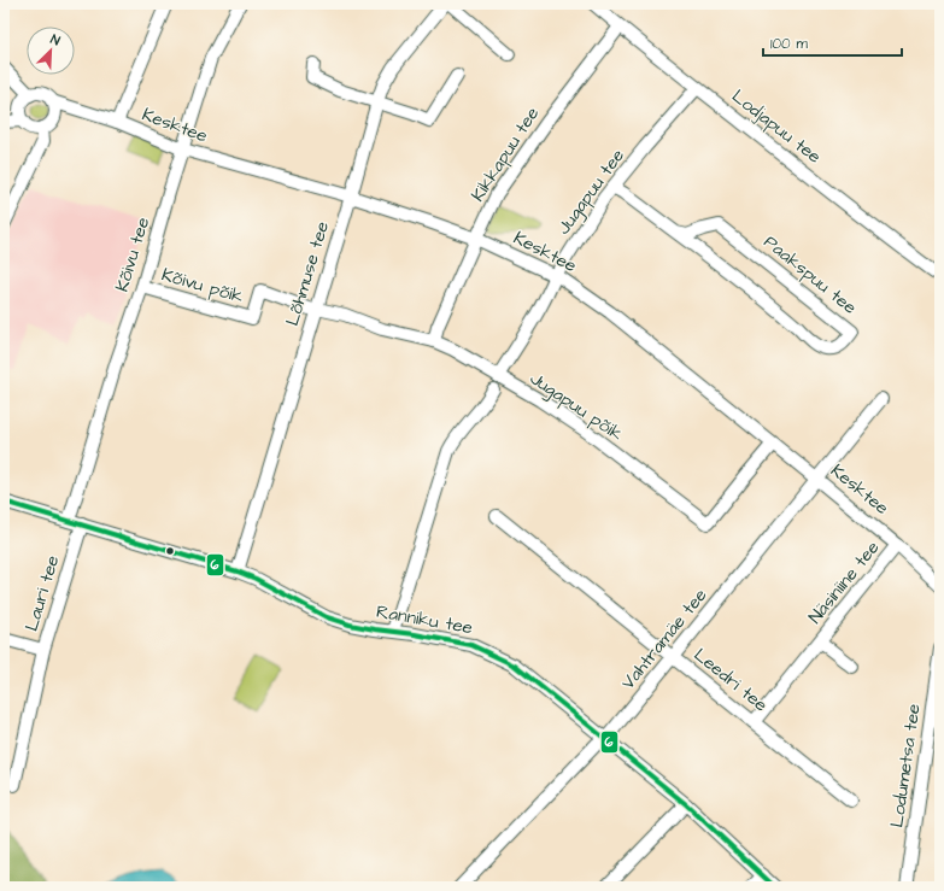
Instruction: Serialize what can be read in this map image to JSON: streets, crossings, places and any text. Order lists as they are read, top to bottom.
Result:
{
  "streets": {
    "street": [
      "Kesktee",
      "Lodjapuu tee",
      "Kikkapuu tee",
      "Jugapuu tee",
      "Kõivu tee",
      "Lõhmuse tee",
      "Paakspuu tee",
      "Kõivu põik",
      "Jugapuu põik",
      "Näsiniine tee",
      "Lauri tee",
      "Ranniku tee",
      "Vahtramäe tee",
      "Leedri tee",
      "Lodumetsa tee"
    ]
  },
  "crossings": [
    ["Kesktee", "Kikkapuu tee"],
    ["Kesktee", "Jugapuu tee"],
    ["Kesktee", "Kõivu tee"],
    ["Kesktee", "Lõhmuse tee"],
    ["Kesktee", "Jugapuu põik"],
    ["Kesktee", "Näsiniine tee"],
    ["Kesktee", "Vahtramäe tee"],
    ["Lodjapuu tee", "Kikkapuu tee"],
    ["Lodjapuu tee", "Jugapuu tee"],
    ["Kikkapuu tee", "Jugapuu põik"],
    ["Jugapuu tee", "Paakspuu tee"],
    ["Jugapuu tee", "Jugapuu põik"],
    ["Kõivu tee", "Kõivu põik"],
    ["Kõivu tee", "Ranniku tee"],
    ["Lõhmuse tee", "Kõivu põik"],
    ["Lõhmuse tee", "Jugapuu põik"],
    ["Lõhmuse tee", "Ranniku tee"],
    ["Kõivu põik", "Jugapuu põik"],
    ["Näsiniine tee", "Leedri tee"],
    ["Lauri tee", "Ranniku tee"],
    ["Ranniku tee", "Vahtramäe tee"],
    ["Vahtramäe tee", "Leedri tee"]
  ],
  "lines": ["transit line 6"],
  "scale_bar": "100 m",
  "north": "top right"
}
